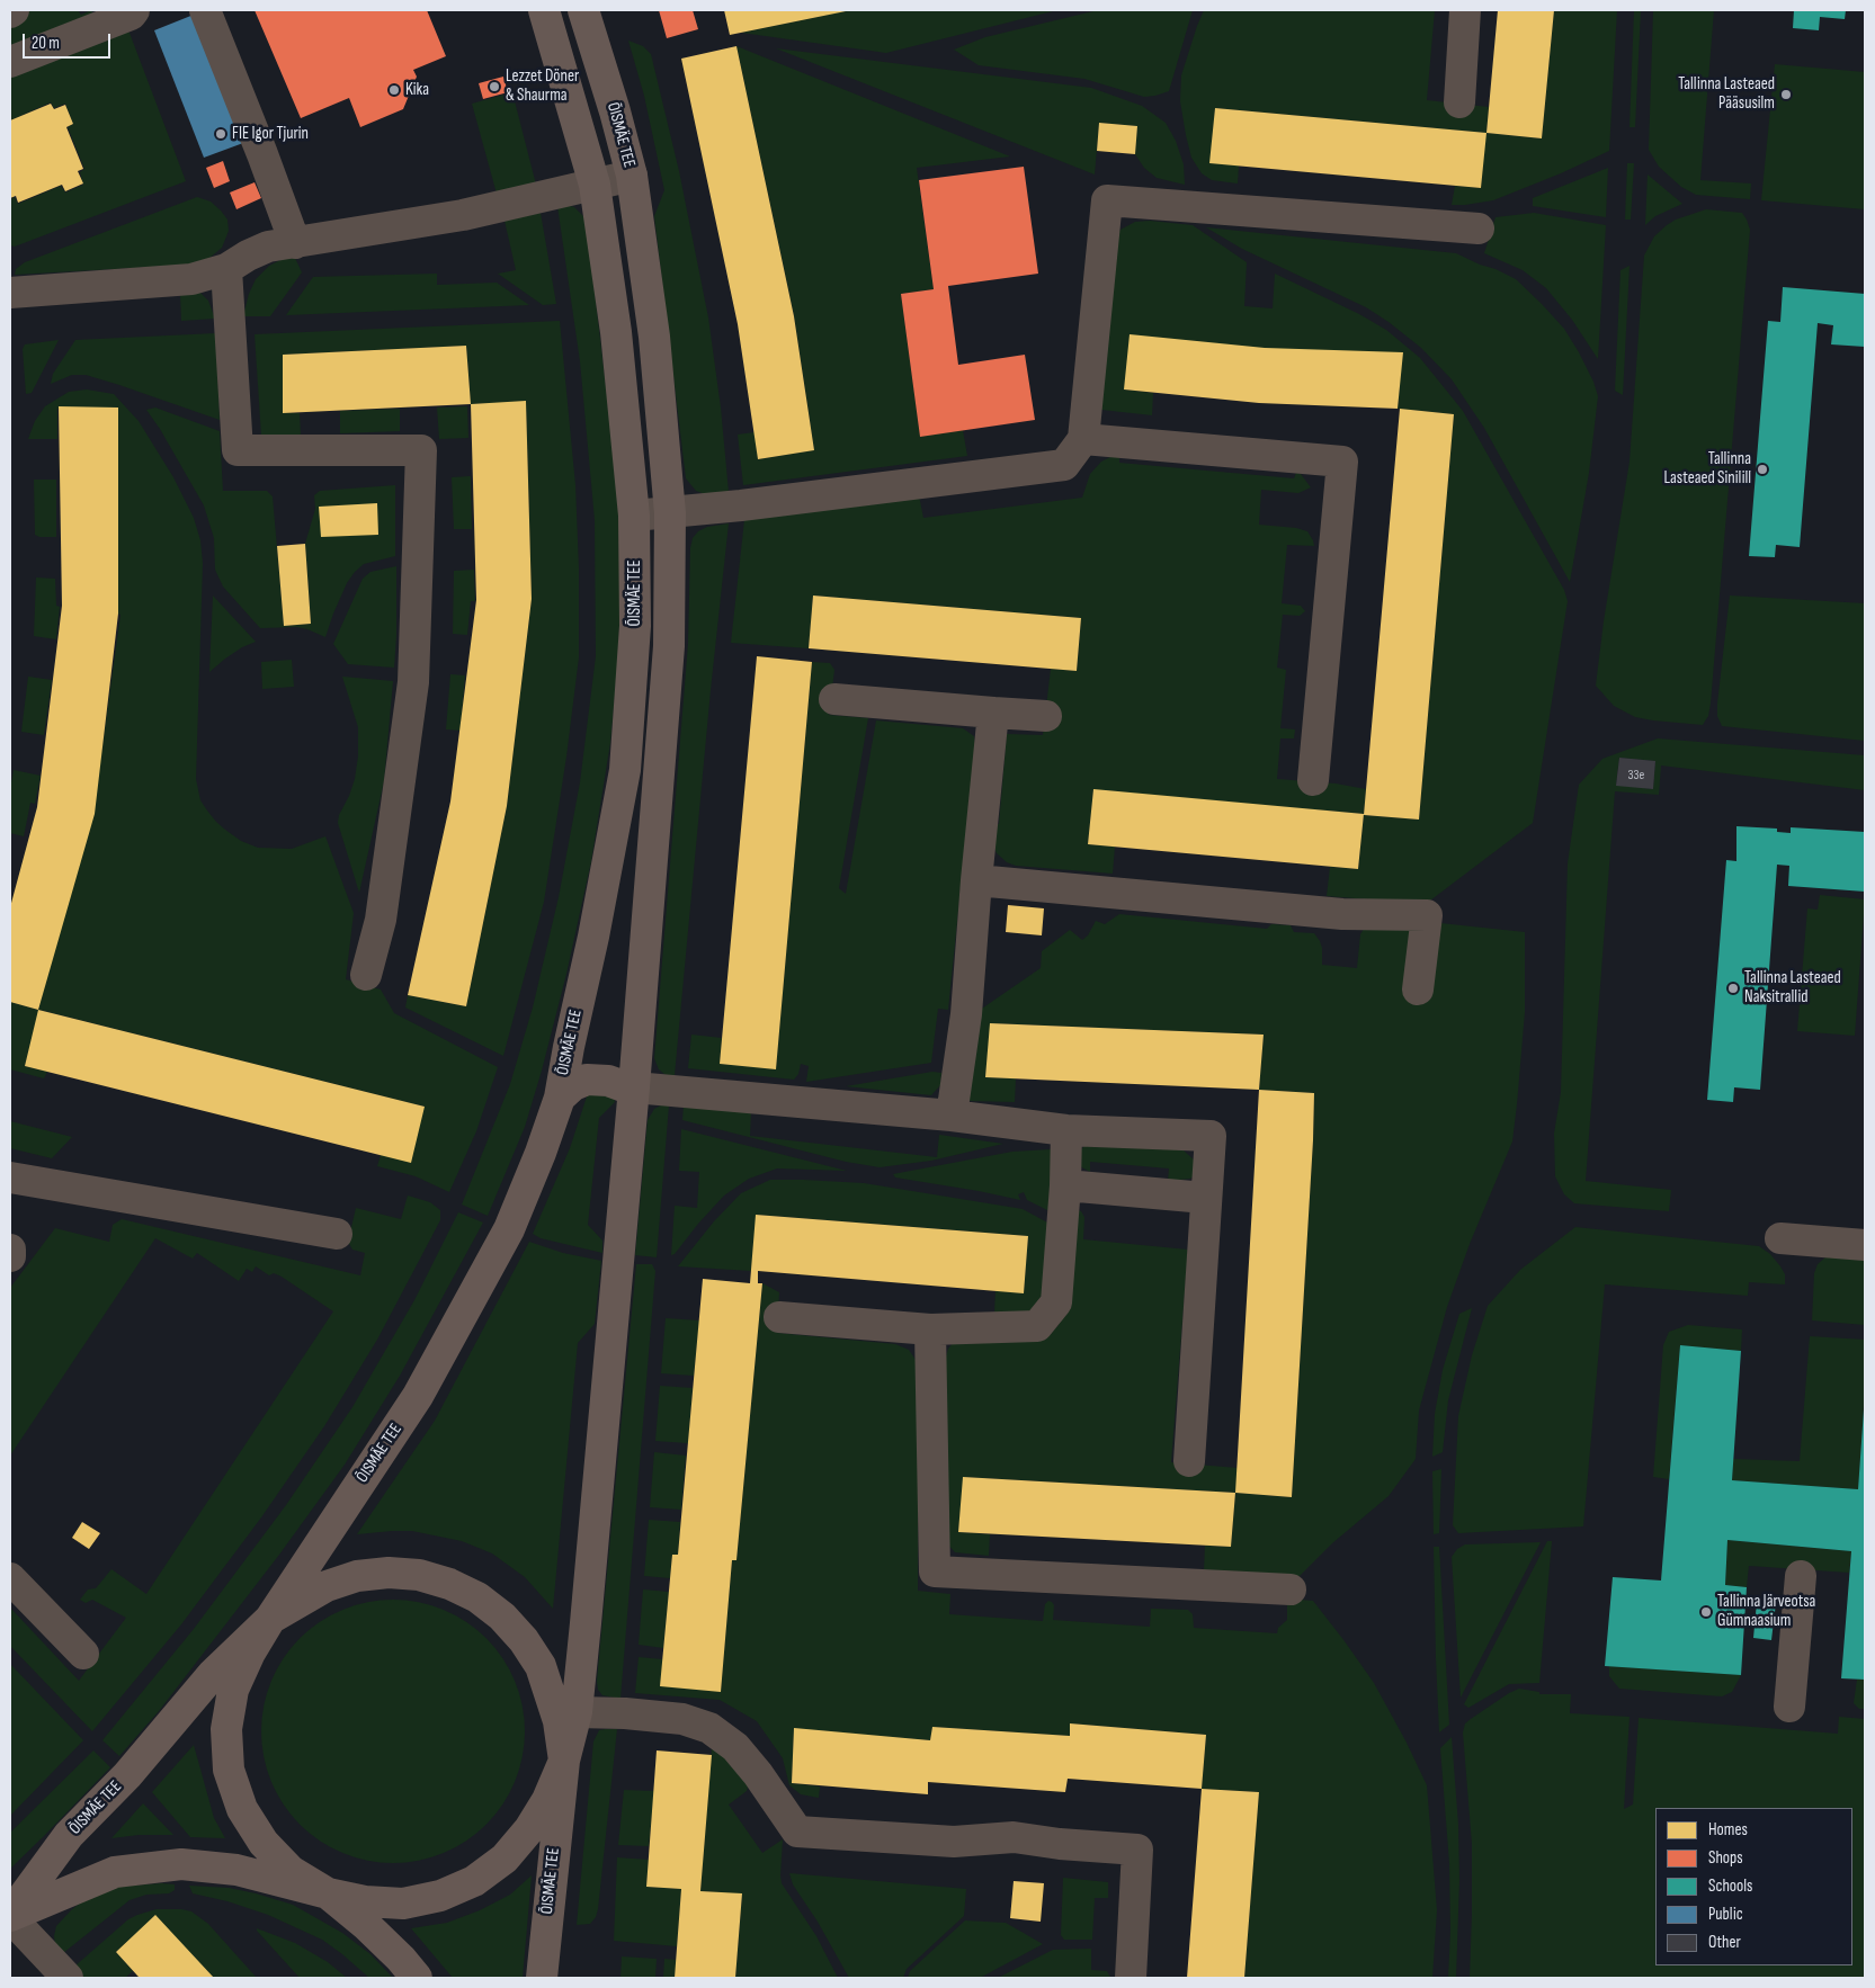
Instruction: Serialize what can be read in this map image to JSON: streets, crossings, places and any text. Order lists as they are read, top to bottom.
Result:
{
  "streets": {
    "main road": ["ÕISMÄE TEE"]
  },
  "places": [
    "Lezzet Döner & Shaurma",
    "Kika",
    "Tallinna Lasteaed Pääsusilm",
    "FIE Igor Tjurin",
    "Tallinna Lasteaed Sinilill",
    "Tallinna Lasteaed Naksitrallid",
    "Tallinna Järveotsa Gümnaasium"
  ],
  "house_numbers": ["33e"],
  "legend": [
    "Homes",
    "Shops",
    "Schools",
    "Public",
    "Other"
  ],
  "scale_bar": "20 m"
}
